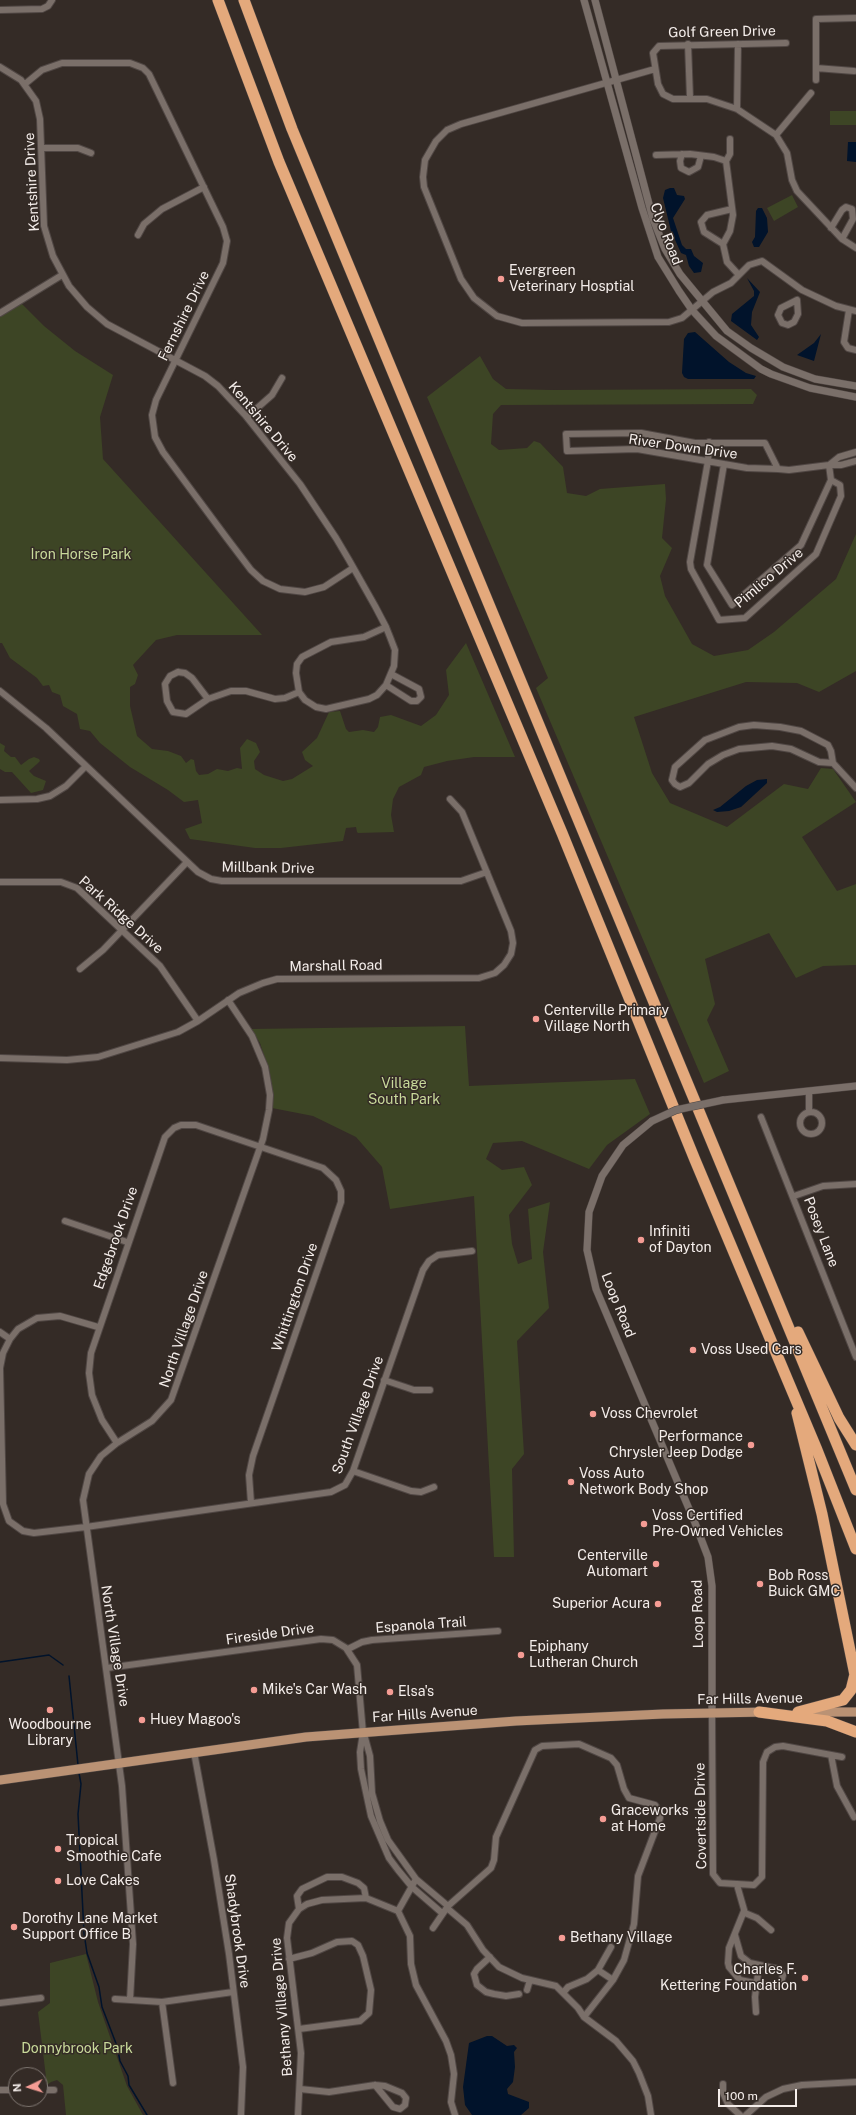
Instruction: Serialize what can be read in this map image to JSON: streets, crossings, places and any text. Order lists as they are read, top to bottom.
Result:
{
  "streets": {
    "main road": ["Far Hills Avenue"],
    "street": [
      "Golf Green Drive",
      "Kentshire Drive",
      "Clyo Road",
      "Fernshire Drive",
      "River Down Drive",
      "Pimlico Drive",
      "Millbank Drive",
      "Park Ridge Drive",
      "Marshall Road",
      "Posey Lane",
      "Edgebrook Drive",
      "Whittington Drive",
      "Loop Road",
      "North Village Drive",
      "South Village Drive",
      "Espanola Trail",
      "Fireside Drive",
      "Covertside Drive",
      "Shadybrook Drive",
      "Bethany Village Drive"
    ]
  },
  "crossings": [
    ["Kentshire Drive", "Fernshire Drive"],
    ["River Down Drive", "Pimlico Drive"],
    ["Millbank Drive", "Marshall Road"],
    ["Park Ridge Drive", "Marshall Road"],
    ["Marshall Road", "North Village Drive"],
    ["Edgebrook Drive", "Whittington Drive"],
    ["Edgebrook Drive", "North Village Drive"],
    ["Whittington Drive", "North Village Drive"],
    ["Whittington Drive", "South Village Drive"],
    ["Loop Road", "Far Hills Avenue"],
    ["Loop Road", "Covertside Drive"],
    ["North Village Drive", "South Village Drive"],
    ["North Village Drive", "Fireside Drive"],
    ["North Village Drive", "Far Hills Avenue"],
    ["Espanola Trail", "Fireside Drive"],
    ["Far Hills Avenue", "Covertside Drive"],
    ["Far Hills Avenue", "Shadybrook Drive"]
  ],
  "parks": ["Iron Horse Park", "Village South Park", "Donnybrook Park"],
  "places": [
    "Evergreen Veterinary Hosptial",
    "Centerville Primary Village North",
    "Infiniti of Dayton",
    "Voss Used Cars",
    "Voss Chevrolet",
    "Performance Chrysler Jeep Dodge",
    "Voss Auto Network Body Shop",
    "Voss Certified Pre-Owned Vehicles",
    "Centerville Automart",
    "Bob Ross Buick GMC",
    "Superior Acura",
    "Epiphany Lutheran Church",
    "Mike's Car Wash",
    "Elsa's",
    "Woodbourne Library",
    "Huey Magoo's",
    "Graceworks at Home",
    "Tropical Smoothie Cafe",
    "Love Cakes",
    "Dorothy Lane Market Support Office B",
    "Bethany Village",
    "Charles F. Kettering Foundation"
  ],
  "scale_bar": "100 m",
  "north": "left"
}
